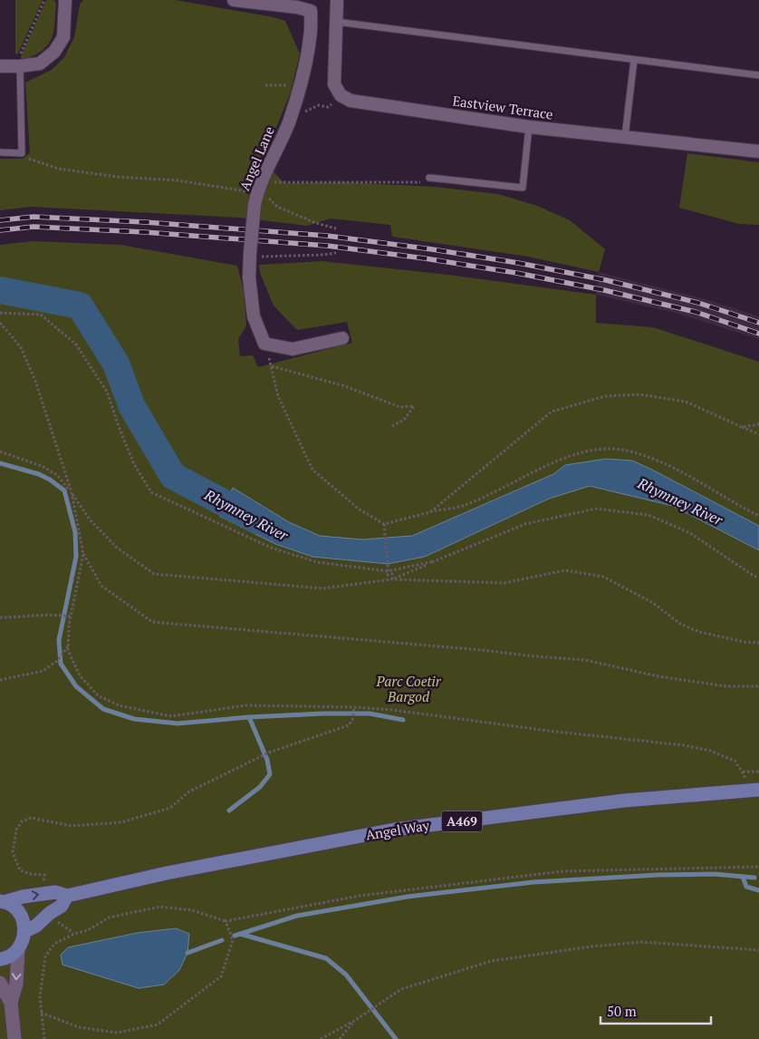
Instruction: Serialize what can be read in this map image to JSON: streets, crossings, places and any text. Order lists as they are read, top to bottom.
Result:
{
  "streets": {
    "main road": ["A469", "Angel Way"],
    "street": ["Eastview Terrace", "Angel Lane"]
  },
  "crossings": [
    ["A469", "Angel Way"]
  ],
  "water": ["Rhymney River"],
  "parks": ["Parc Coetir Bargod"],
  "scale_bar": "50 m"
}
